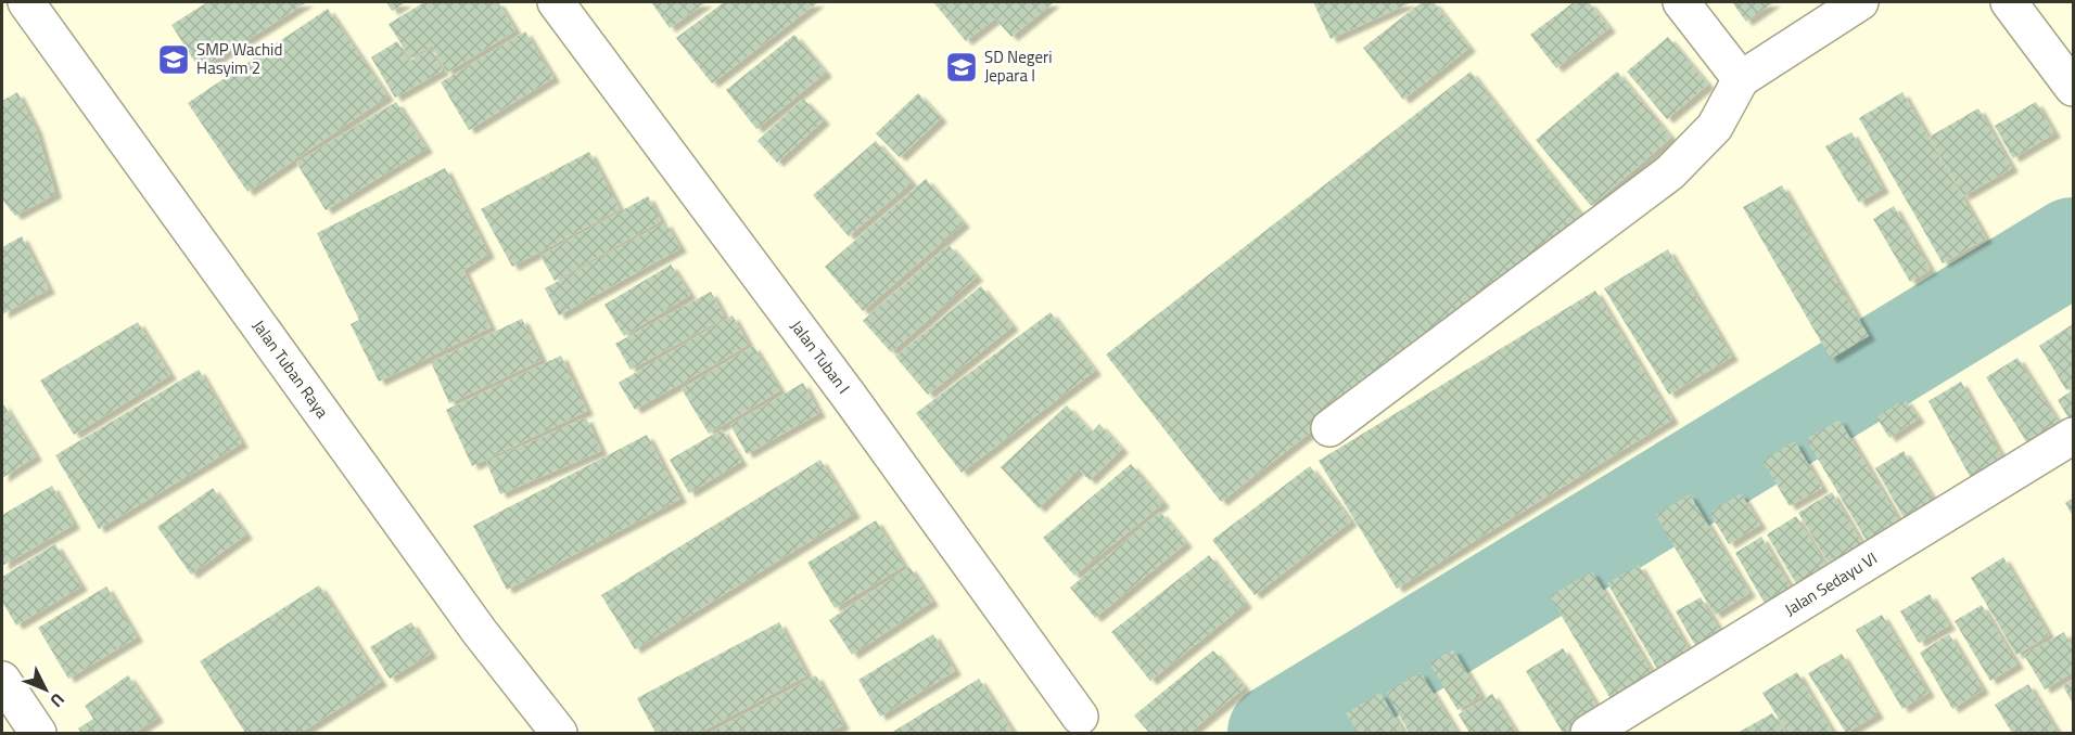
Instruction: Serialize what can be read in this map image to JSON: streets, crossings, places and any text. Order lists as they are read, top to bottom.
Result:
{
  "streets": {
    "street": ["Jalan Tuban I", "Jalan Tuban Raya", "Jalan Sedayu VI"]
  },
  "places": {
    "school or university": ["SMP Wachid Hasyim 2", "SD Negeri Jepara I"]
  },
  "north": "bottom right"
}
